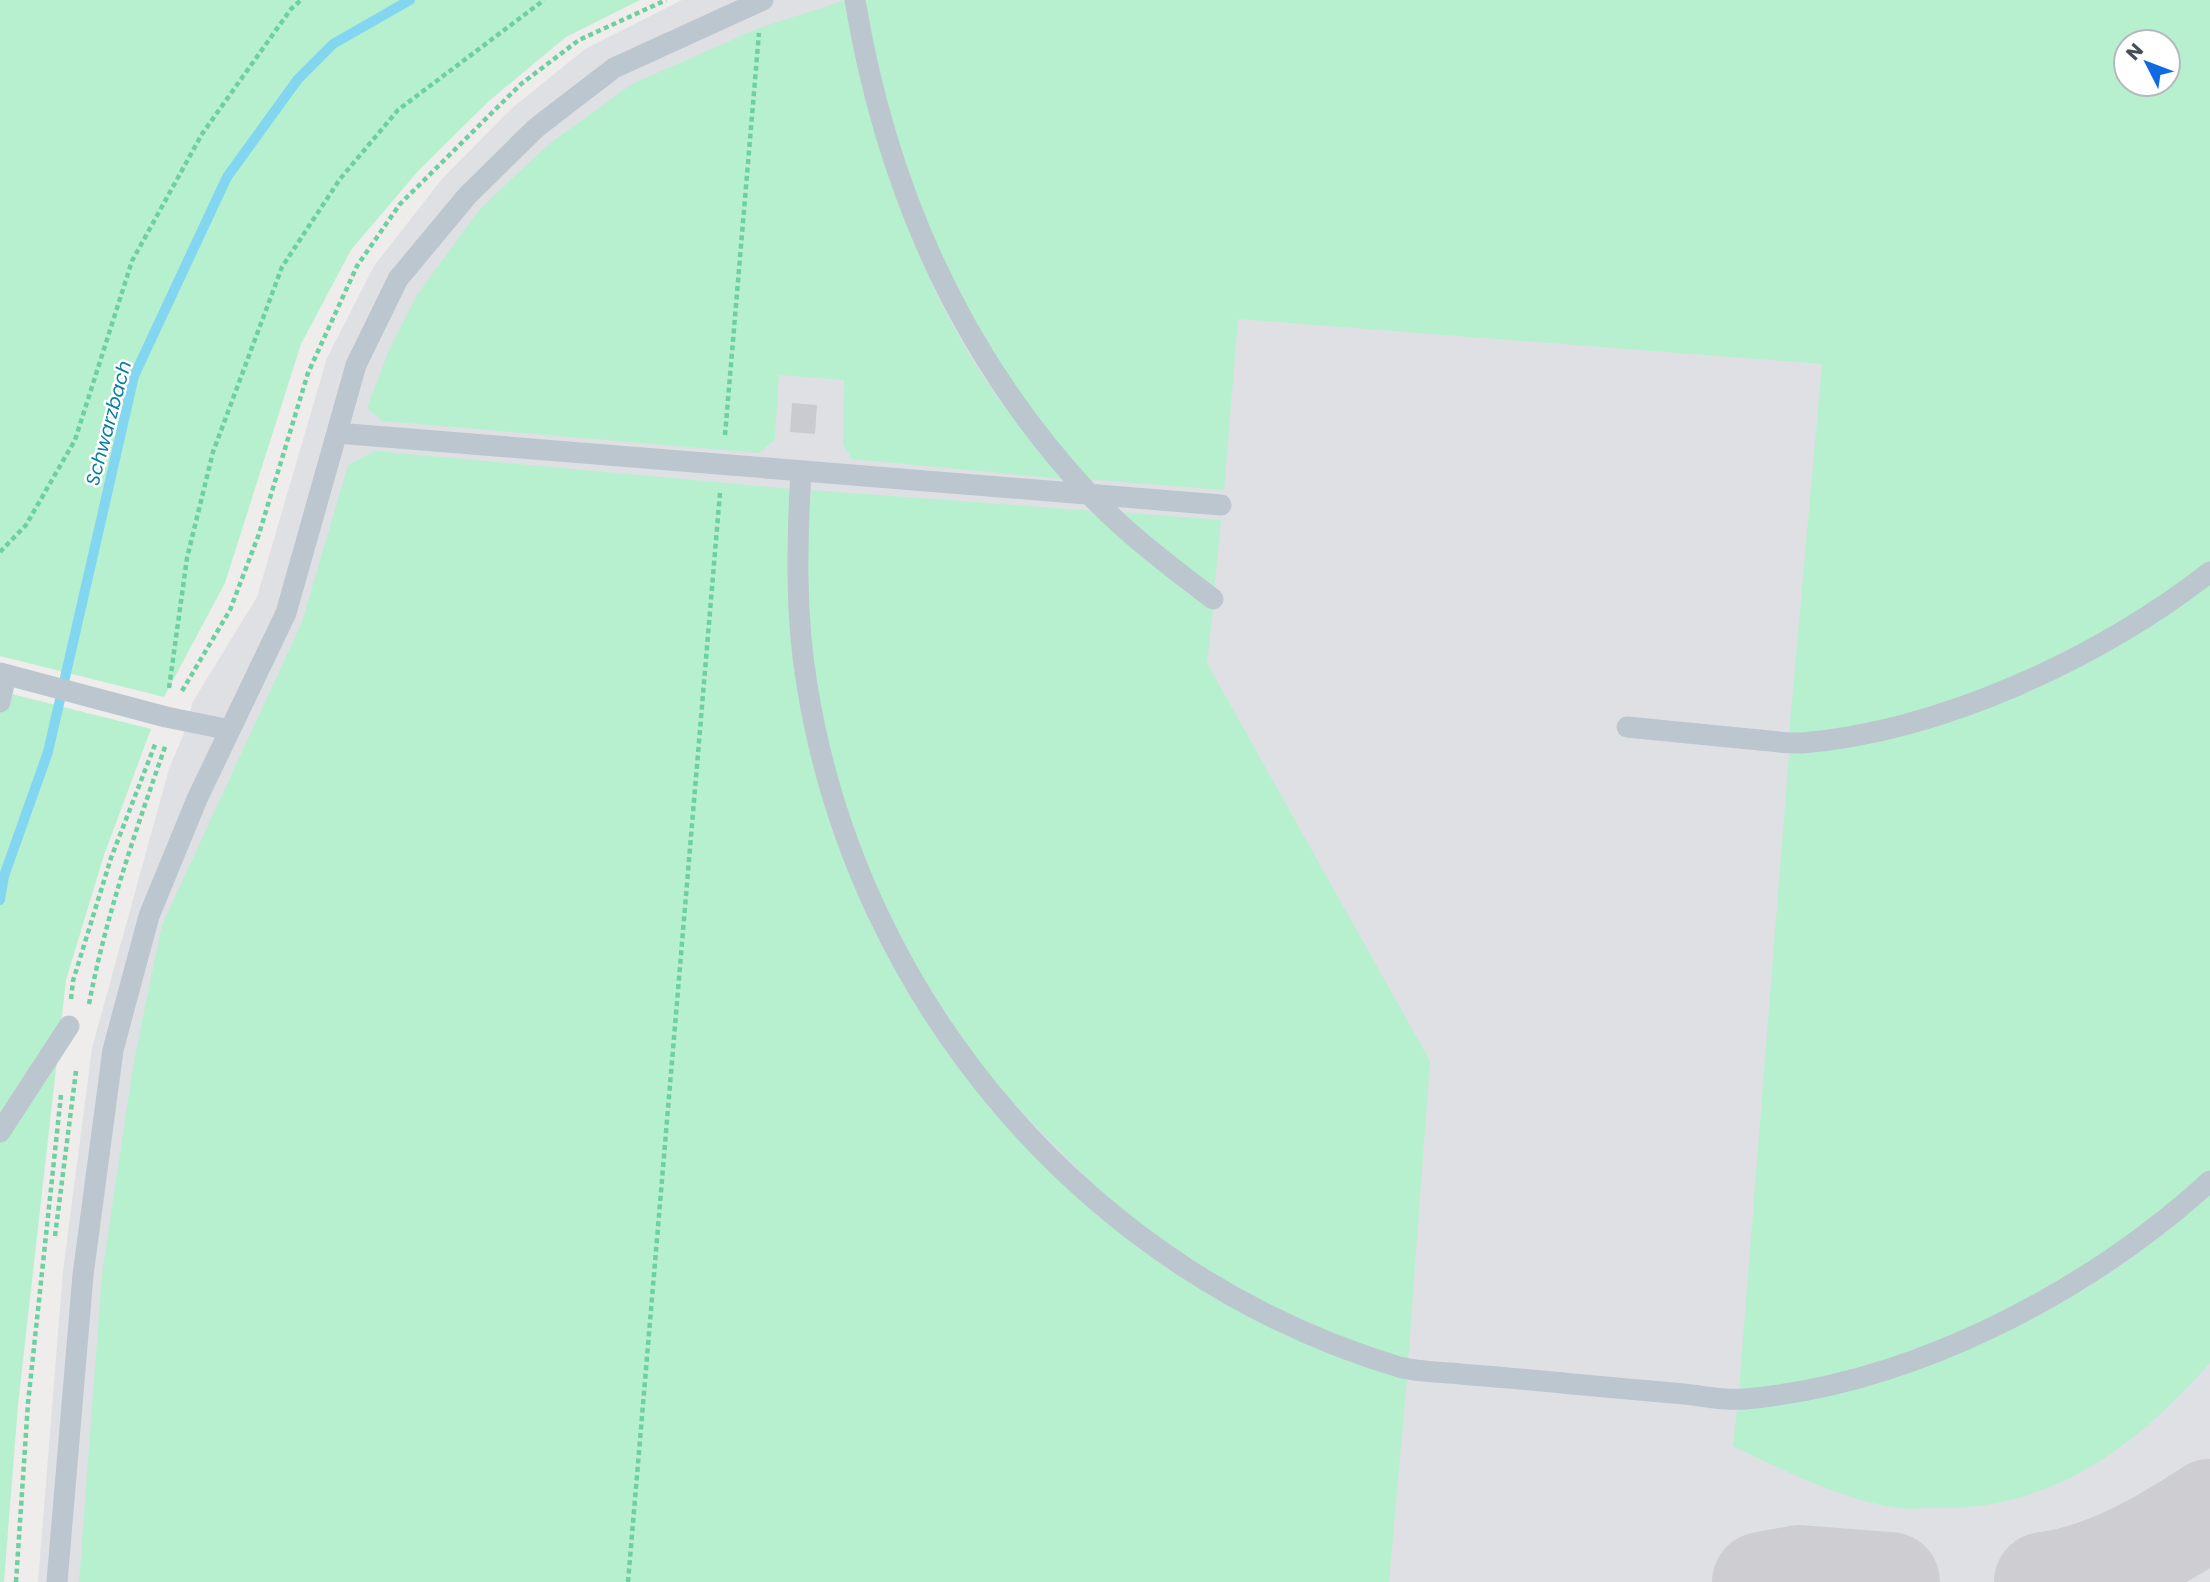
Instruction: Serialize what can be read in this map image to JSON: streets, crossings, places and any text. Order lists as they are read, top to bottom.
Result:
{
  "water": ["Schwarzbach"],
  "north": "top left"
}
